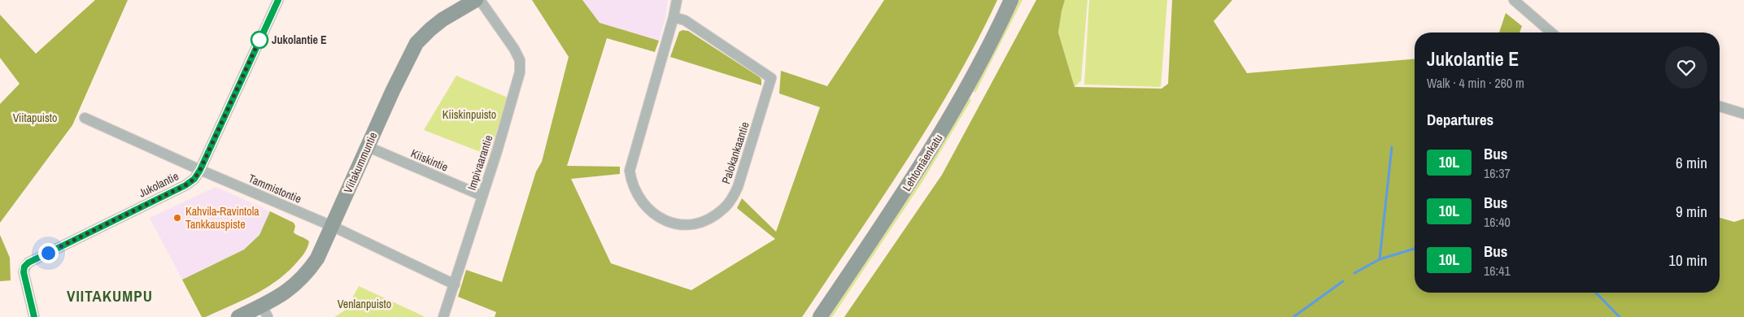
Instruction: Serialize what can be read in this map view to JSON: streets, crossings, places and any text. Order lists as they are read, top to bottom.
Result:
{
  "streets": {
    "street": [
      "Palokankaantie",
      "Kiiskintie",
      "Viitakummuntie",
      "Impivaarantie",
      "Lehtomäenkatu",
      "Jukolantie",
      "Tammistontie"
    ]
  },
  "crossings": [
    ["Kiiskintie", "Viitakummuntie"],
    ["Kiiskintie", "Impivaarantie"],
    ["Viitakummuntie", "Tammistontie"],
    ["Impivaarantie", "Tammistontie"],
    ["Jukolantie", "Tammistontie"]
  ],
  "districts": ["VIITAKUMPU"],
  "parks": ["Kiiskinpuisto", "Viitapuisto", "Venlanpuisto"],
  "places": ["Jukolantie E", "Kahvila-Ravintola Tankkauspiste"],
  "lines": ["bus line 10L"],
  "page": {
    "heading": [
      ["Jukolantie E", "Walk · 4 min · 260 m"],
      "Departures"
    ],
    "list": [
      {
        "mark": "10L",
        "name": "Bus",
        "note": "16:37",
        "value": "6 min"
      },
      {
        "mark": "10L",
        "name": "Bus",
        "note": "16:40",
        "value": "9 min"
      },
      {
        "mark": "10L",
        "name": "Bus",
        "note": "16:41",
        "value": "10 min"
      }
    ]
  }
}
